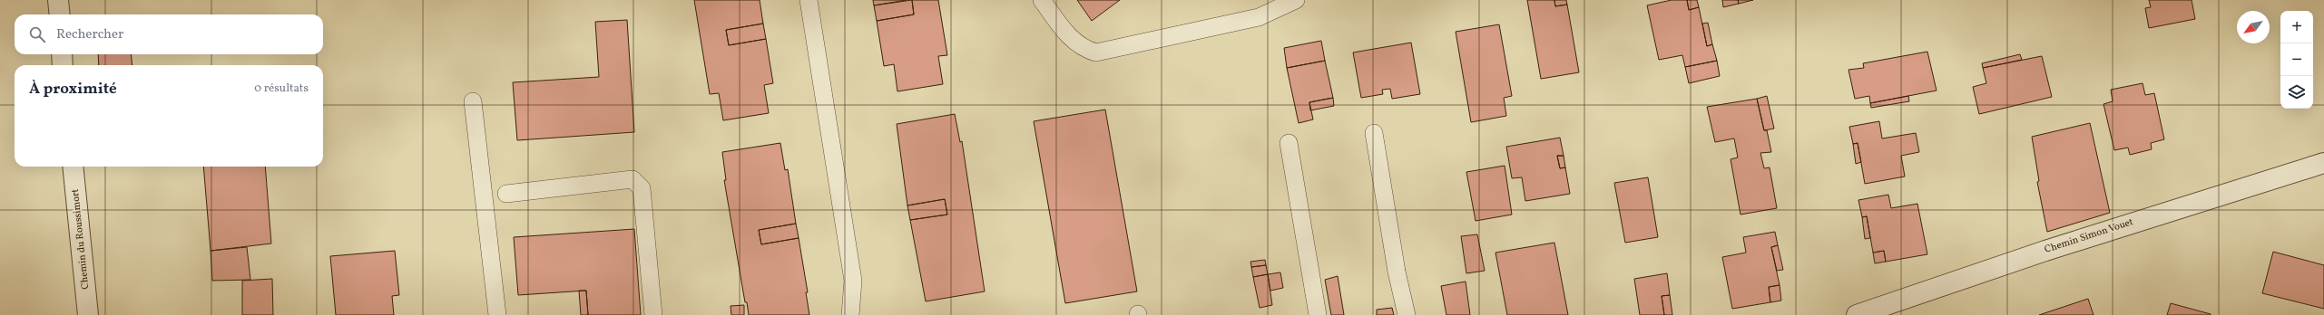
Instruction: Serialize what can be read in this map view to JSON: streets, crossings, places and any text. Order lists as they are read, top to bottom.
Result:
{
  "streets": {
    "street": ["Chemin Simon Vouet", "Chemin du Roussimort"]
  },
  "north": "bottom left",
  "page": {
    "map_buttons": ["+", "−"],
    "search": "Rechercher",
    "heading": ["À proximité", "0 résultats"]
  }
}
